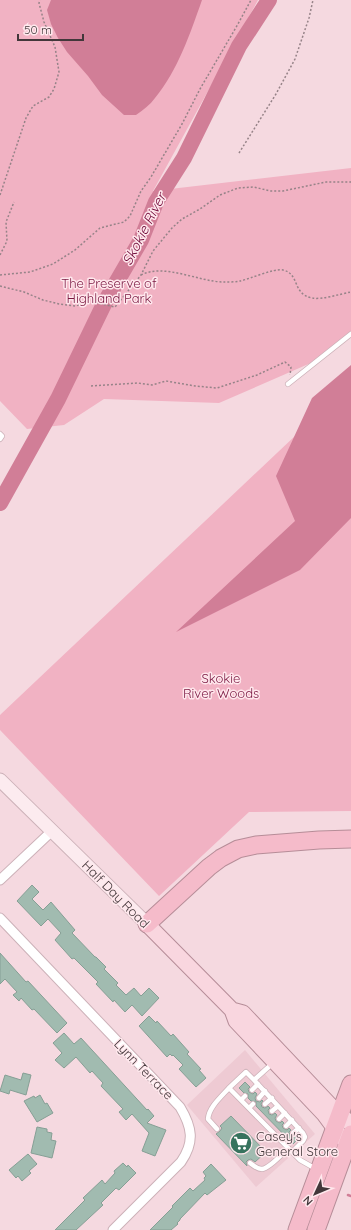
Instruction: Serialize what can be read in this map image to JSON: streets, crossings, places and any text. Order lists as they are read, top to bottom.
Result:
{
  "streets": {
    "main road": ["Half Day Road"],
    "street": ["Lynn Terrace"]
  },
  "water": ["Skokie River"],
  "parks": ["The Preserve of Highland Park", "Skokie River Woods"],
  "places": {
    "supermarket": ["Casey's General Store"]
  },
  "scale_bar": "50 m",
  "north": "bottom left"
}
